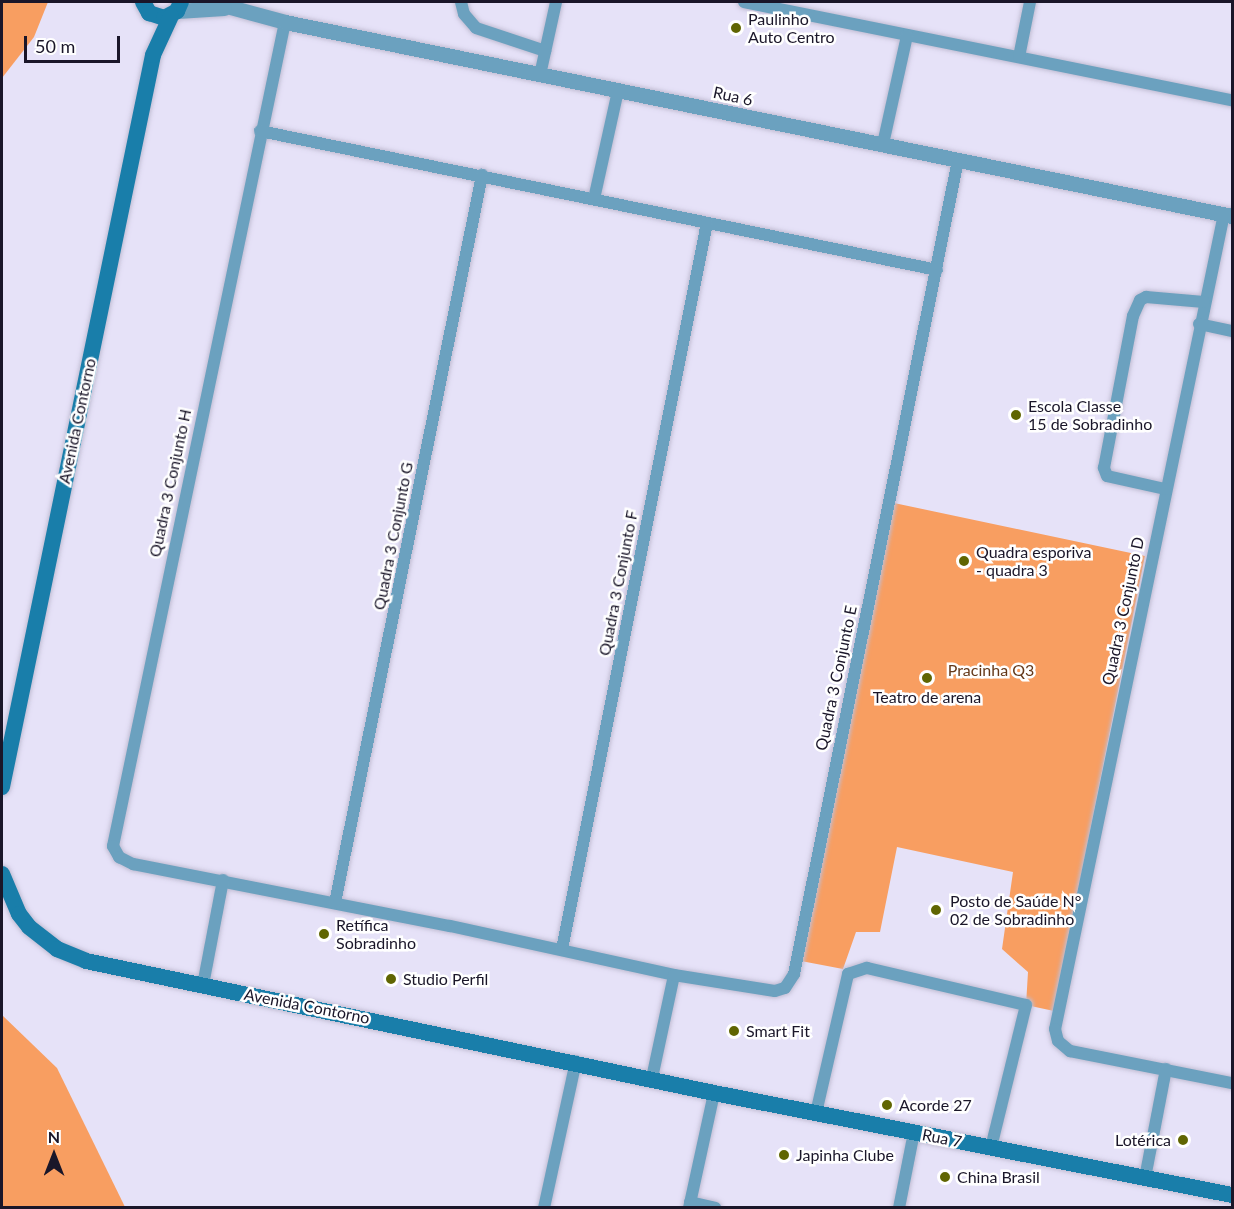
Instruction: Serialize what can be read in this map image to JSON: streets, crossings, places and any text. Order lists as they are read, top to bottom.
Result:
{
  "streets": {
    "main road": ["Avenida Contorno", "Rua 7"],
    "street": [
      "Rua 6",
      "Quadra 3 Conjunto H",
      "Quadra 3 Conjunto G",
      "Quadra 3 Conjunto F",
      "Quadra 3 Conjunto D",
      "Quadra 3 Conjunto E"
    ]
  },
  "crossings": [
    ["Rua 6", "Quadra 3 Conjunto H"],
    ["Rua 6", "Quadra 3 Conjunto D"],
    ["Rua 6", "Quadra 3 Conjunto E"],
    ["Avenida Contorno", "Rua 7"]
  ],
  "parks": ["Pracinha Q3"],
  "places": [
    "Paulinho Auto Centro",
    "Escola Classe 15 de Sobradinho",
    "Quadra esporiva - quadra 3",
    "Teatro de arena",
    "Posto de Saúde N° 02 de Sobradinho",
    "Retífica Sobradinho",
    "Studio Perfil",
    "Smart Fit",
    "Acorde 27",
    "Lotérica",
    "Japinha Clube",
    "China Brasil"
  ],
  "scale_bar": "50 m",
  "north": "top"
}
